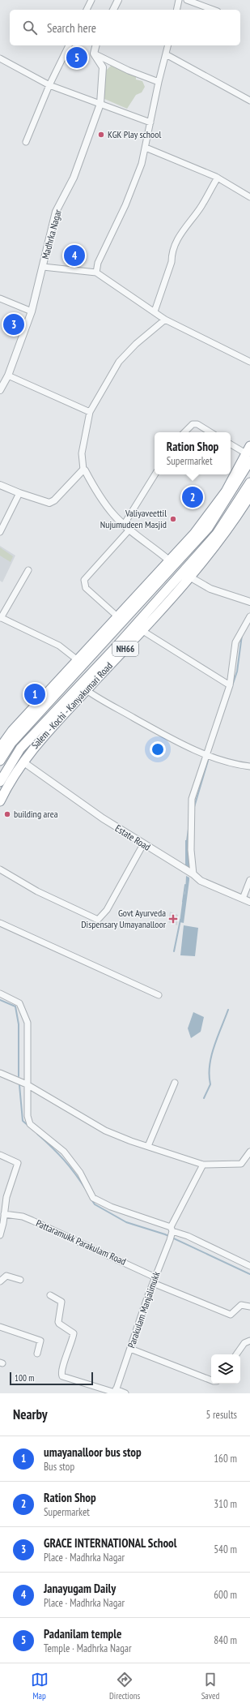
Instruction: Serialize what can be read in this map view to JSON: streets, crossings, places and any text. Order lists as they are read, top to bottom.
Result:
{
  "streets": {
    "highway": ["NH66", "Salem - Kochi - Kanyakumari Road"],
    "street": [
      "Madhrka Nagar",
      "Estate Road",
      "Pattaramukk Parakulam Road",
      "Parakulam Manjalimukk"
    ]
  },
  "crossings": [
    ["Salem - Kochi - Kanyakumari Road", "Estate Road"],
    ["Pattaramukk Parakulam Road", "Parakulam Manjalimukk"]
  ],
  "places": {
    "other": ["KGK Play school", "Valiyaveettil Nujumudeen Masjid", "building area"],
    "health": ["Govt Ayurveda Dispensary Umayanalloor"]
  },
  "scale_bar": "100 m",
  "page": {
    "search": "Search here",
    "pins": [
      "5",
      "4",
      "3",
      "2",
      "1"
    ],
    "popup": ["Ration Shop", "Supermarket"],
    "scale": "100 m",
    "heading": ["Nearby", "5 results"],
    "list": [
      {
        "mark": "1",
        "name": "umayanalloor bus stop",
        "note": "Bus stop",
        "value": "160 m"
      },
      {
        "mark": "2",
        "name": "Ration Shop",
        "note": "Supermarket",
        "value": "310 m"
      },
      {
        "mark": "3",
        "name": "GRACE INTERNATIONAL School",
        "note": "Place · Madhrka Nagar",
        "value": "540 m"
      },
      {
        "mark": "4",
        "name": "Janayugam Daily",
        "note": "Place · Madhrka Nagar",
        "value": "600 m"
      },
      {
        "mark": "5",
        "name": "Padanilam temple",
        "note": "Temple · Madhrka Nagar",
        "value": "840 m"
      }
    ],
    "nav": ["Map", "Directions", "Saved"]
  }
}
